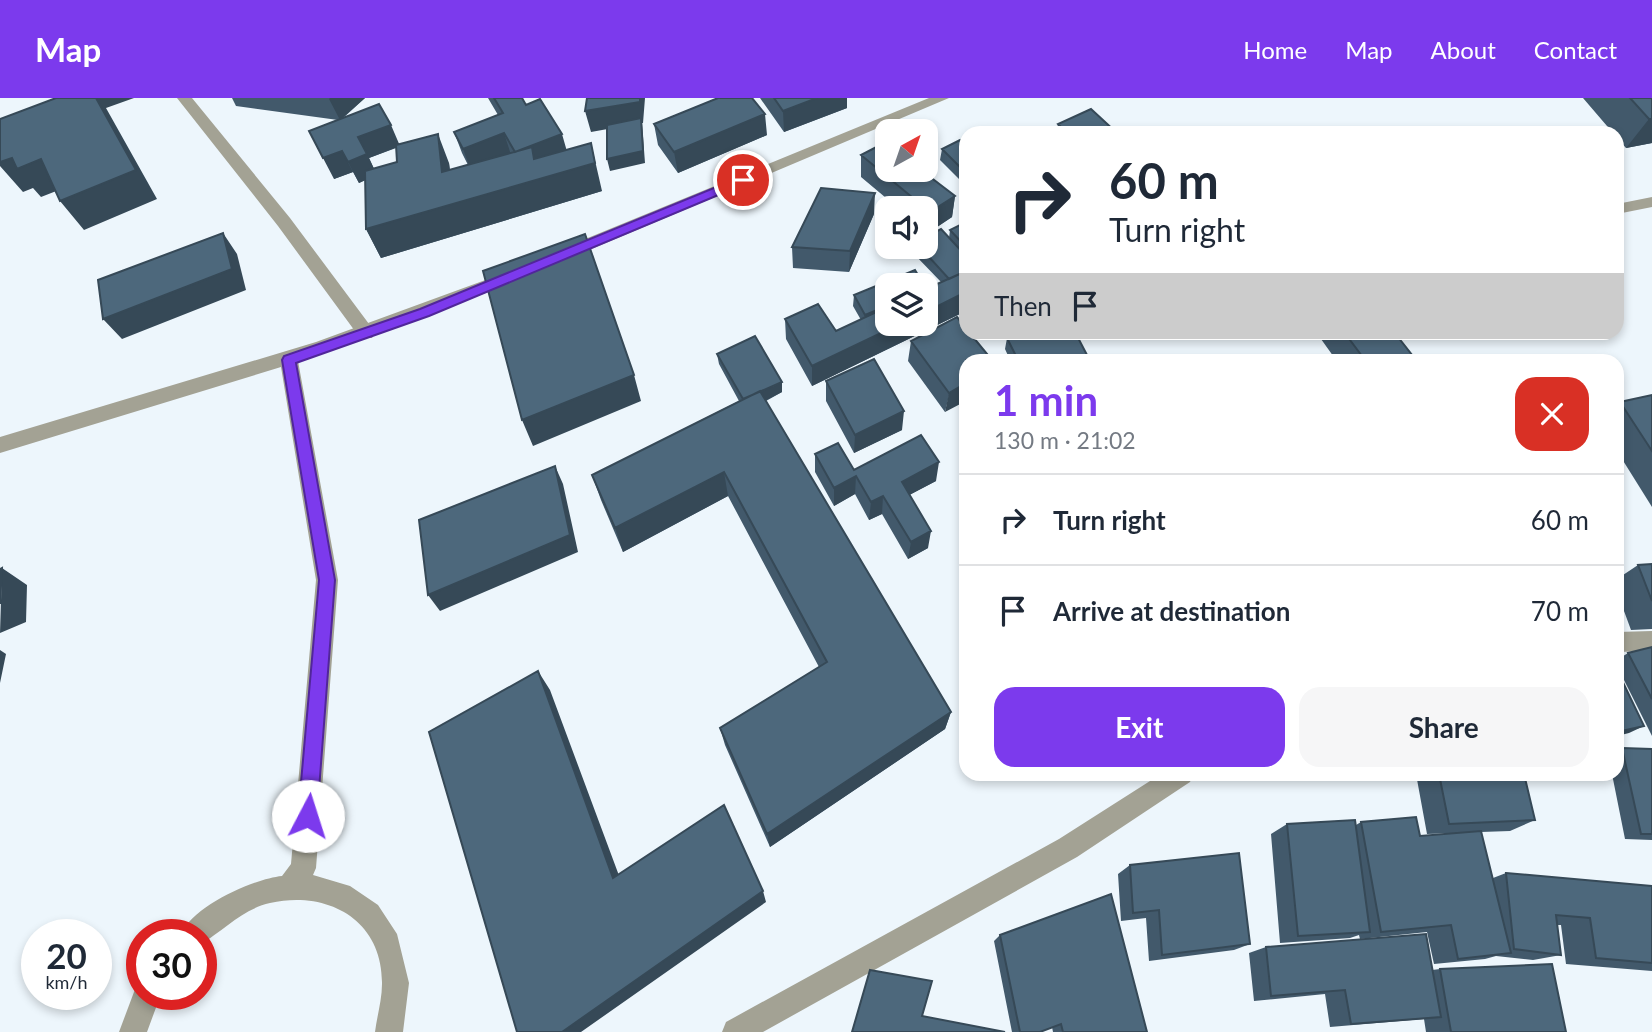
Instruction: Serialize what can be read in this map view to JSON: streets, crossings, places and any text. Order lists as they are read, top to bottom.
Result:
{
  "north": "top right",
  "page": {
    "header": "Map",
    "nav": [
      "Home",
      "Map",
      "About",
      "Contact"
    ],
    "turn": ["60 m", "Turn right"],
    "then": "Then",
    "heading": ["1 min", "130 m · 21:02"],
    "list": [
      {
        "name": "Turn right",
        "value": "60 m"
      },
      {
        "name": "Arrive at destination",
        "value": "70 m"
      }
    ],
    "buttons": ["Exit", "Share"],
    "speed": "20 km/h",
    "limit": "30"
  }
}
